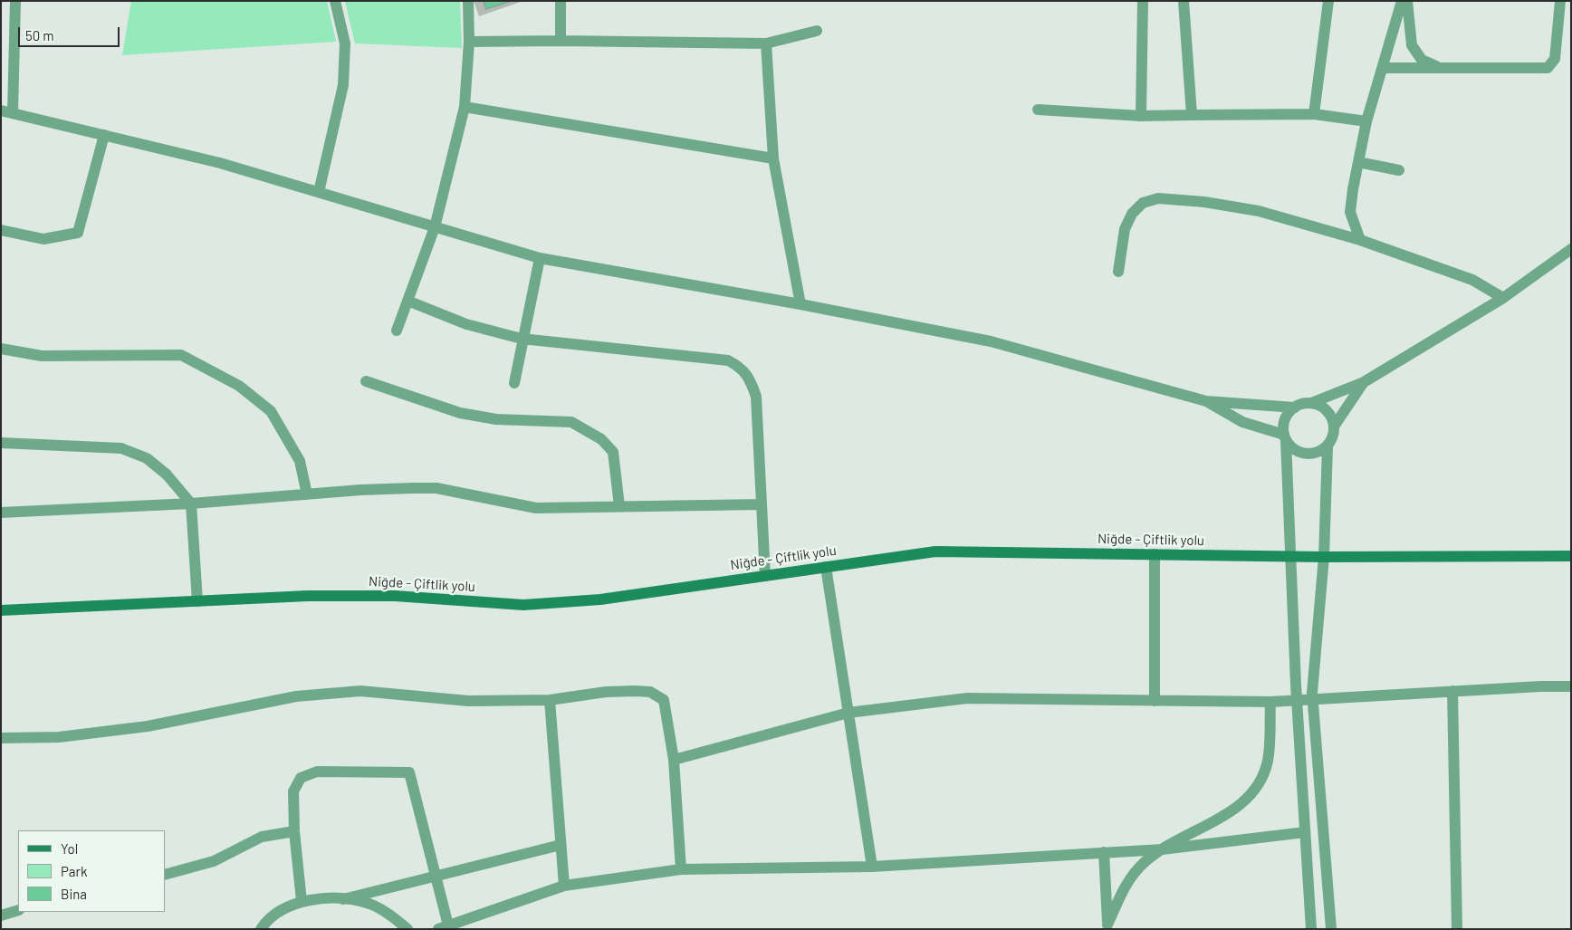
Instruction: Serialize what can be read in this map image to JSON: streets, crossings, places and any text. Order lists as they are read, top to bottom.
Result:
{
  "streets": {
    "main road": ["Niğde - Çiftlik yolu"]
  },
  "legend": ["Yol", "Park", "Bina"],
  "scale_bar": "50 m"
}
